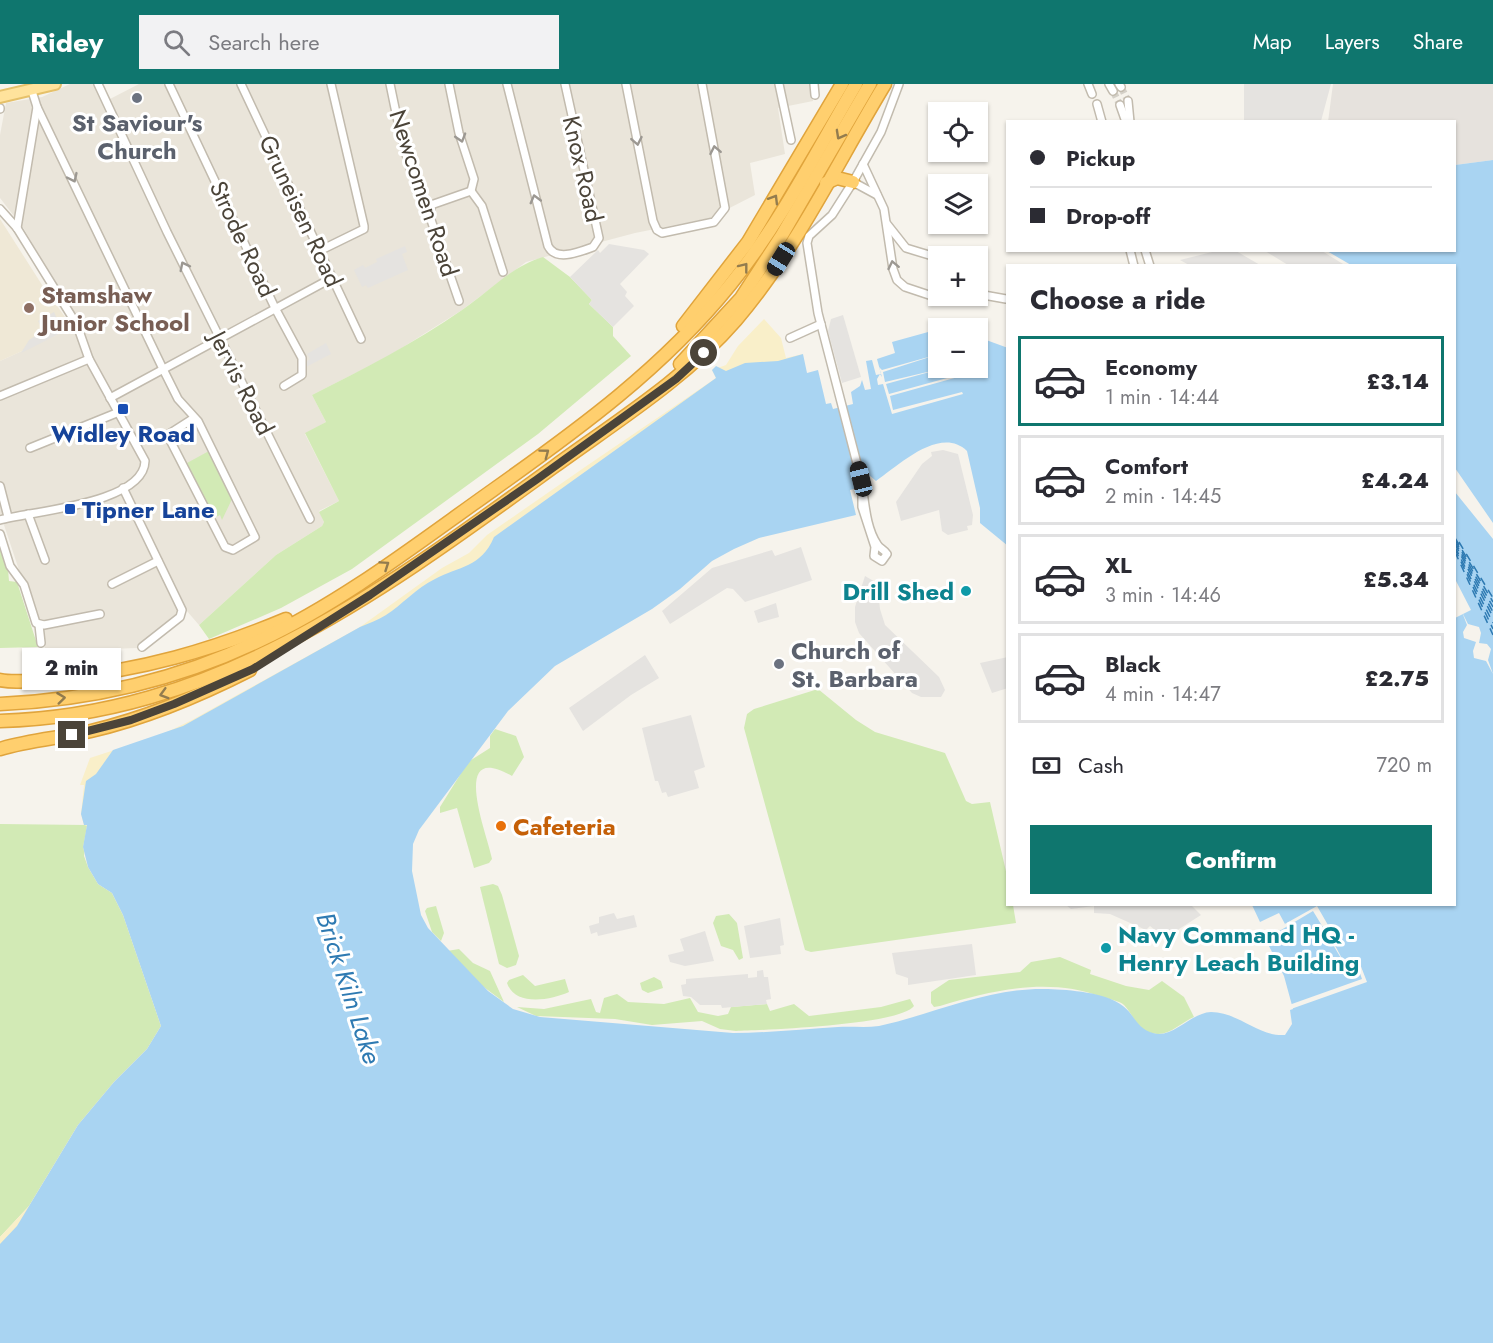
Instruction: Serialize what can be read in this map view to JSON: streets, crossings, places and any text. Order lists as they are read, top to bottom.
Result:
{
  "streets": {
    "street": [
      "Knox Road",
      "Newcomen Road",
      "Gruneisen Road",
      "Strode Road",
      "Jervis Road"
    ]
  },
  "one_way": ["Jervis Road"],
  "water": ["Brick Kiln Lake"],
  "places": {
    "other": [
      "St Saviour's Church",
      "Stamshaw Junior School",
      "Drill Shed",
      "Church of St. Barbara",
      "Cafeteria",
      "Navy Command HQ - Henry Leach Building"
    ],
    "transit": ["Widley Road", "Tipner Lane"]
  },
  "page": {
    "header": "Ridey",
    "search": "Search here",
    "nav": ["Map", "Layers", "Share"],
    "map_buttons": ["+", "−"],
    "banner": ["Pickup", "Drop-off"],
    "heading": "Choose a ride",
    "list": [
      {
        "name": "Economy",
        "note": "1 min · 14:44",
        "value": "£3.14"
      },
      {
        "name": "Comfort",
        "note": "2 min · 14:45",
        "value": "£4.24"
      },
      {
        "name": "XL",
        "note": "3 min · 14:46",
        "value": "£5.34"
      },
      {
        "name": "Black",
        "note": "4 min · 14:47",
        "value": "£2.75"
      }
    ],
    "bubble": "2 min",
    "pay": ["Cash", "720 m"],
    "buttons": "Confirm"
  }
}
